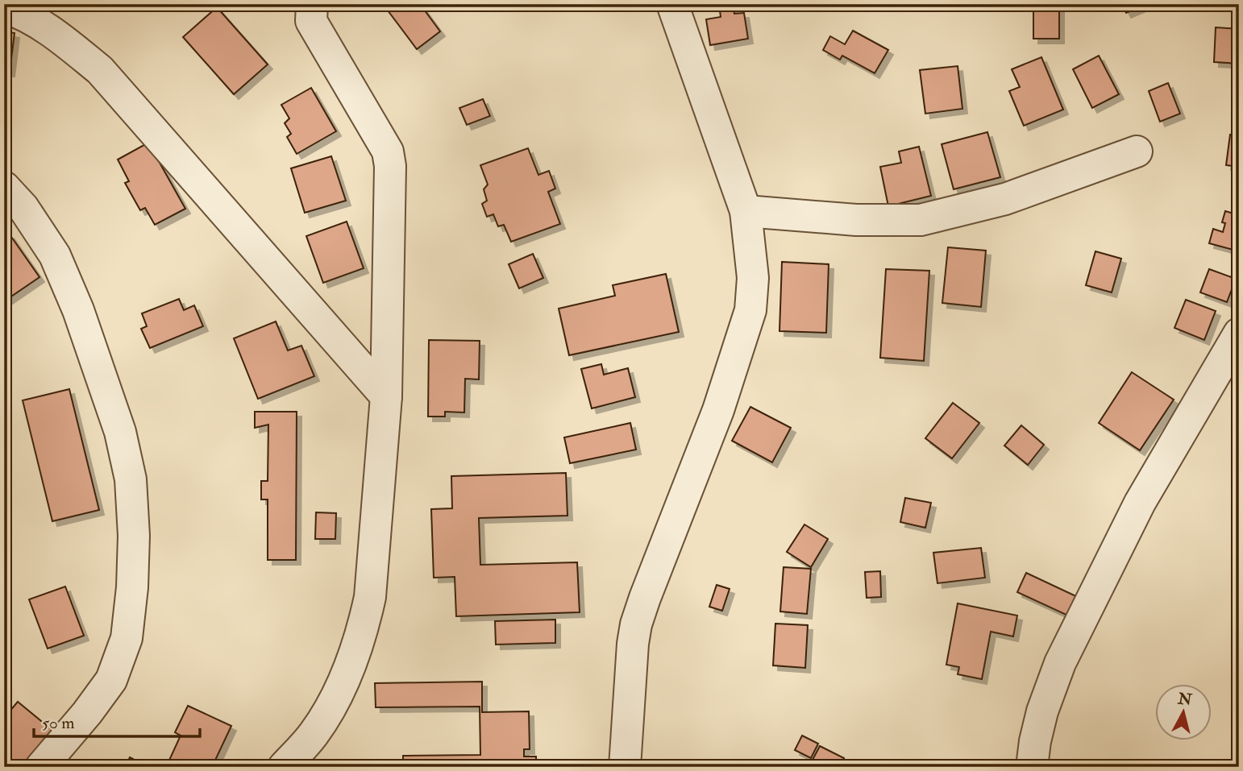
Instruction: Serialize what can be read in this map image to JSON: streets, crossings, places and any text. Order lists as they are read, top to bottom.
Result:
{
  "scale_bar": "50 m",
  "north": "top"
}
